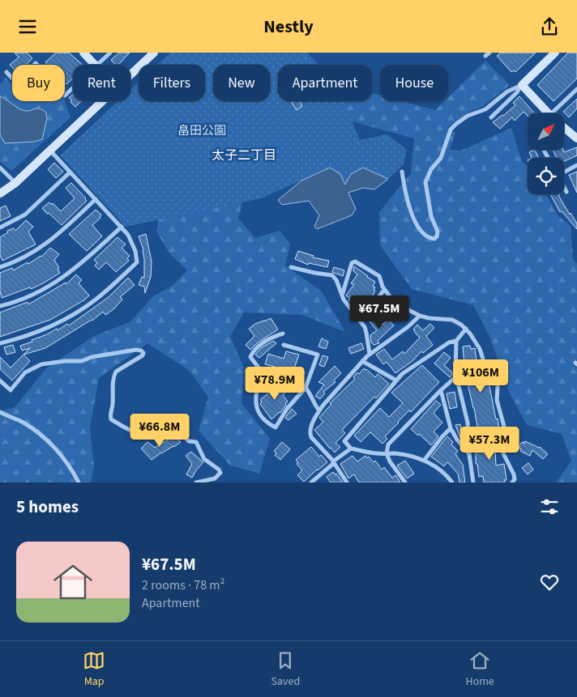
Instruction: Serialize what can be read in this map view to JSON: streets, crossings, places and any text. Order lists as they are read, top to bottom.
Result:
{
  "districts": ["太子二丁目"],
  "parks": ["畠田公園"],
  "north": "top right",
  "page": {
    "header": "Nestly",
    "chip": [
      "Buy",
      "Rent",
      "Filters",
      "New",
      "Apartment",
      "House"
    ],
    "price": [
      "¥67.5M",
      "¥106M",
      "¥78.9M",
      "¥66.8M",
      "¥57.3M"
    ],
    "heading": "5 homes",
    "list": [
      {
        "name": "¥67.5M",
        "note": "2 rooms · 78 m² · Apartment"
      }
    ],
    "tabs": ["Map", "Saved", "Home"]
  }
}
